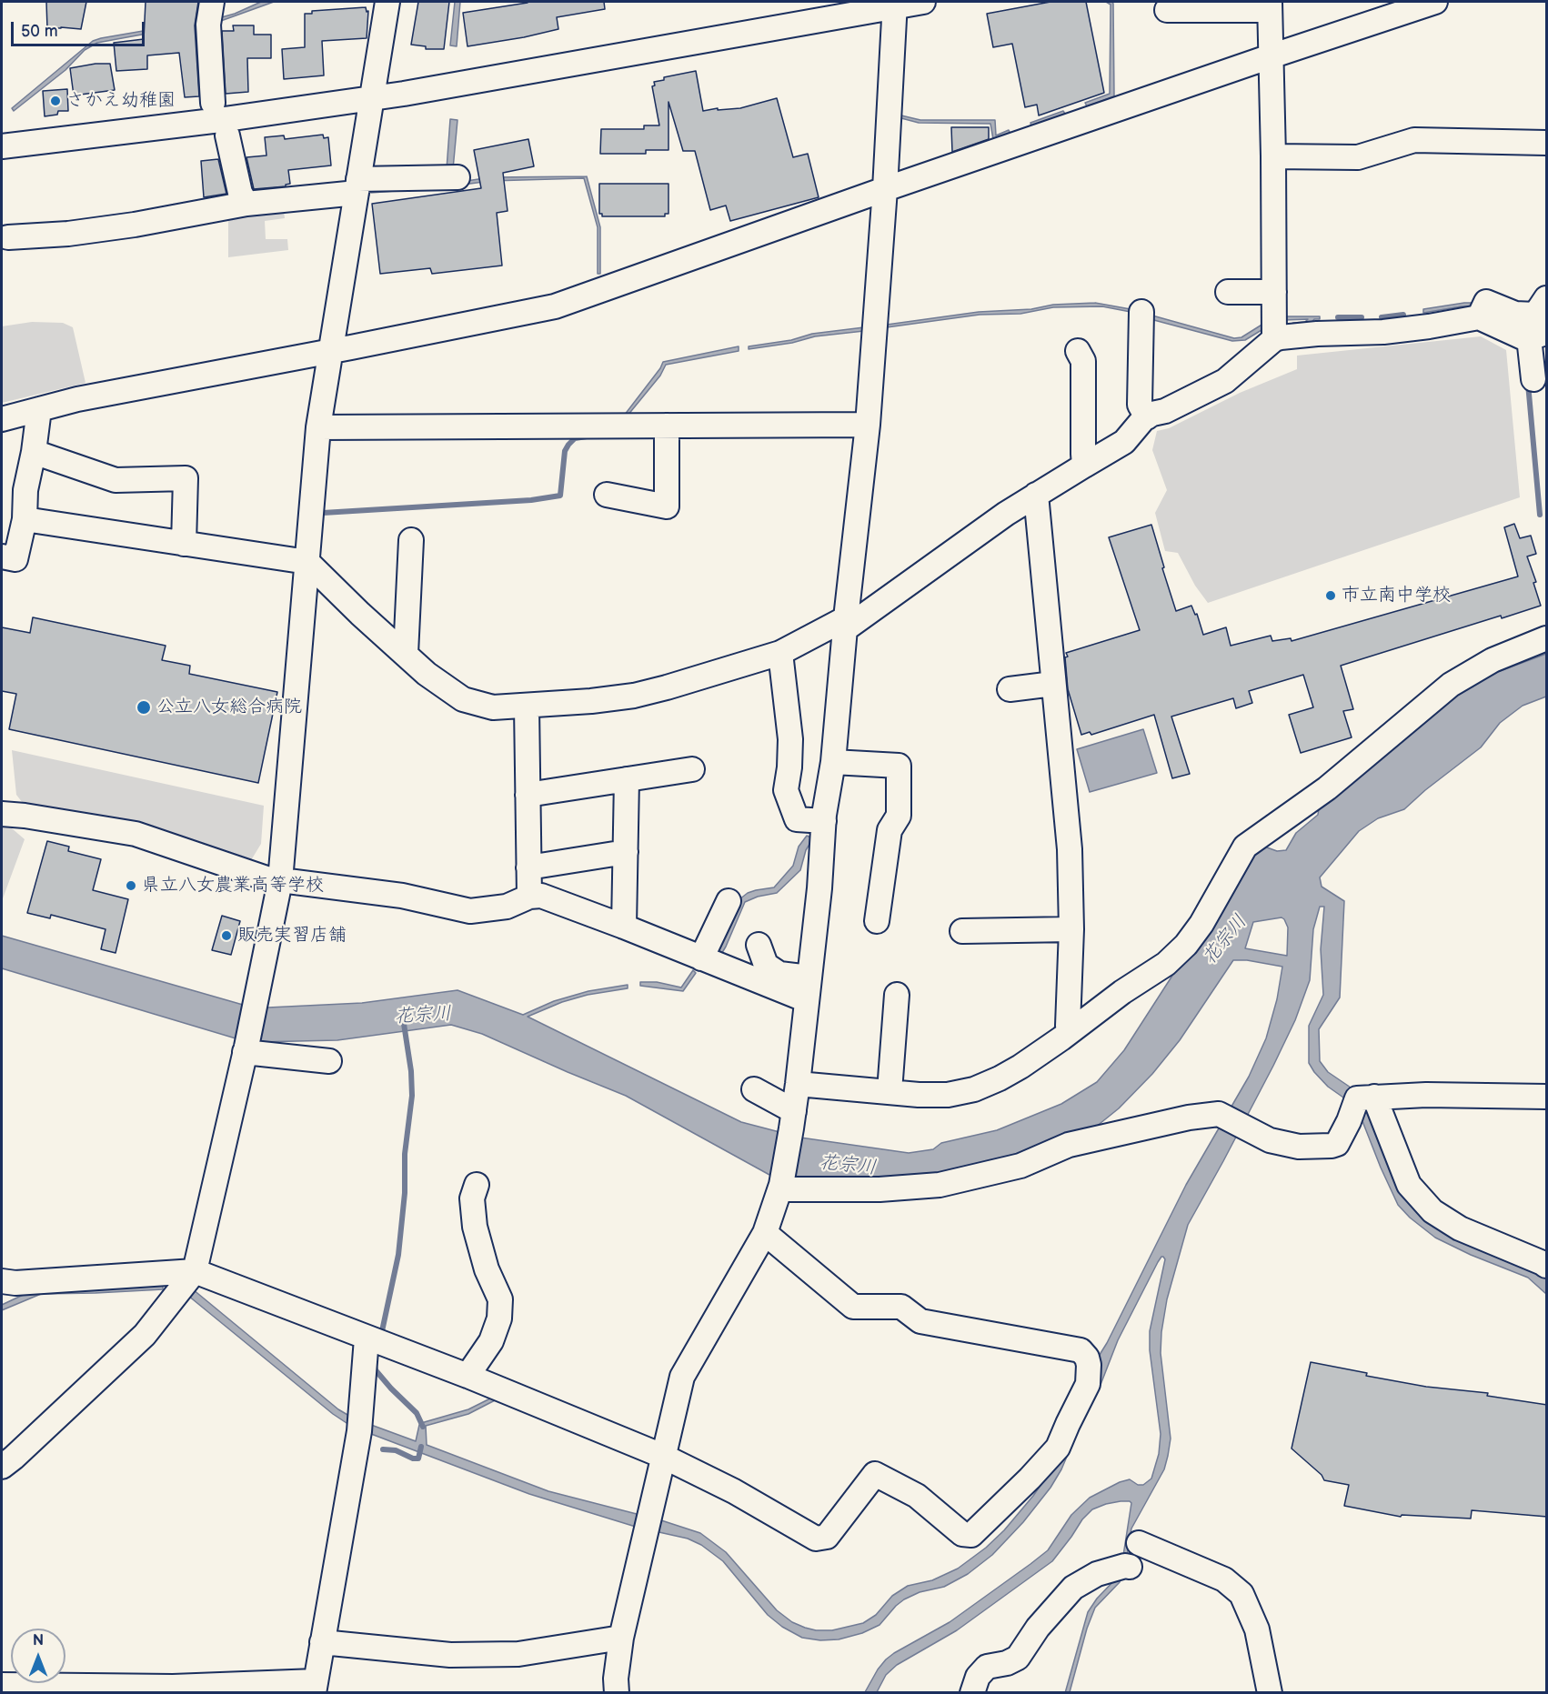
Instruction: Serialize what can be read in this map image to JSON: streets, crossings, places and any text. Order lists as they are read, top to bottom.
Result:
{
  "water": ["花宗川"],
  "places": [
    "さかえ幼稚園",
    "市立南中学校",
    "公立八女総合病院",
    "県立八女農業高等学校",
    "販売実習店舗"
  ],
  "scale_bar": "50 m",
  "north": "top"
}
